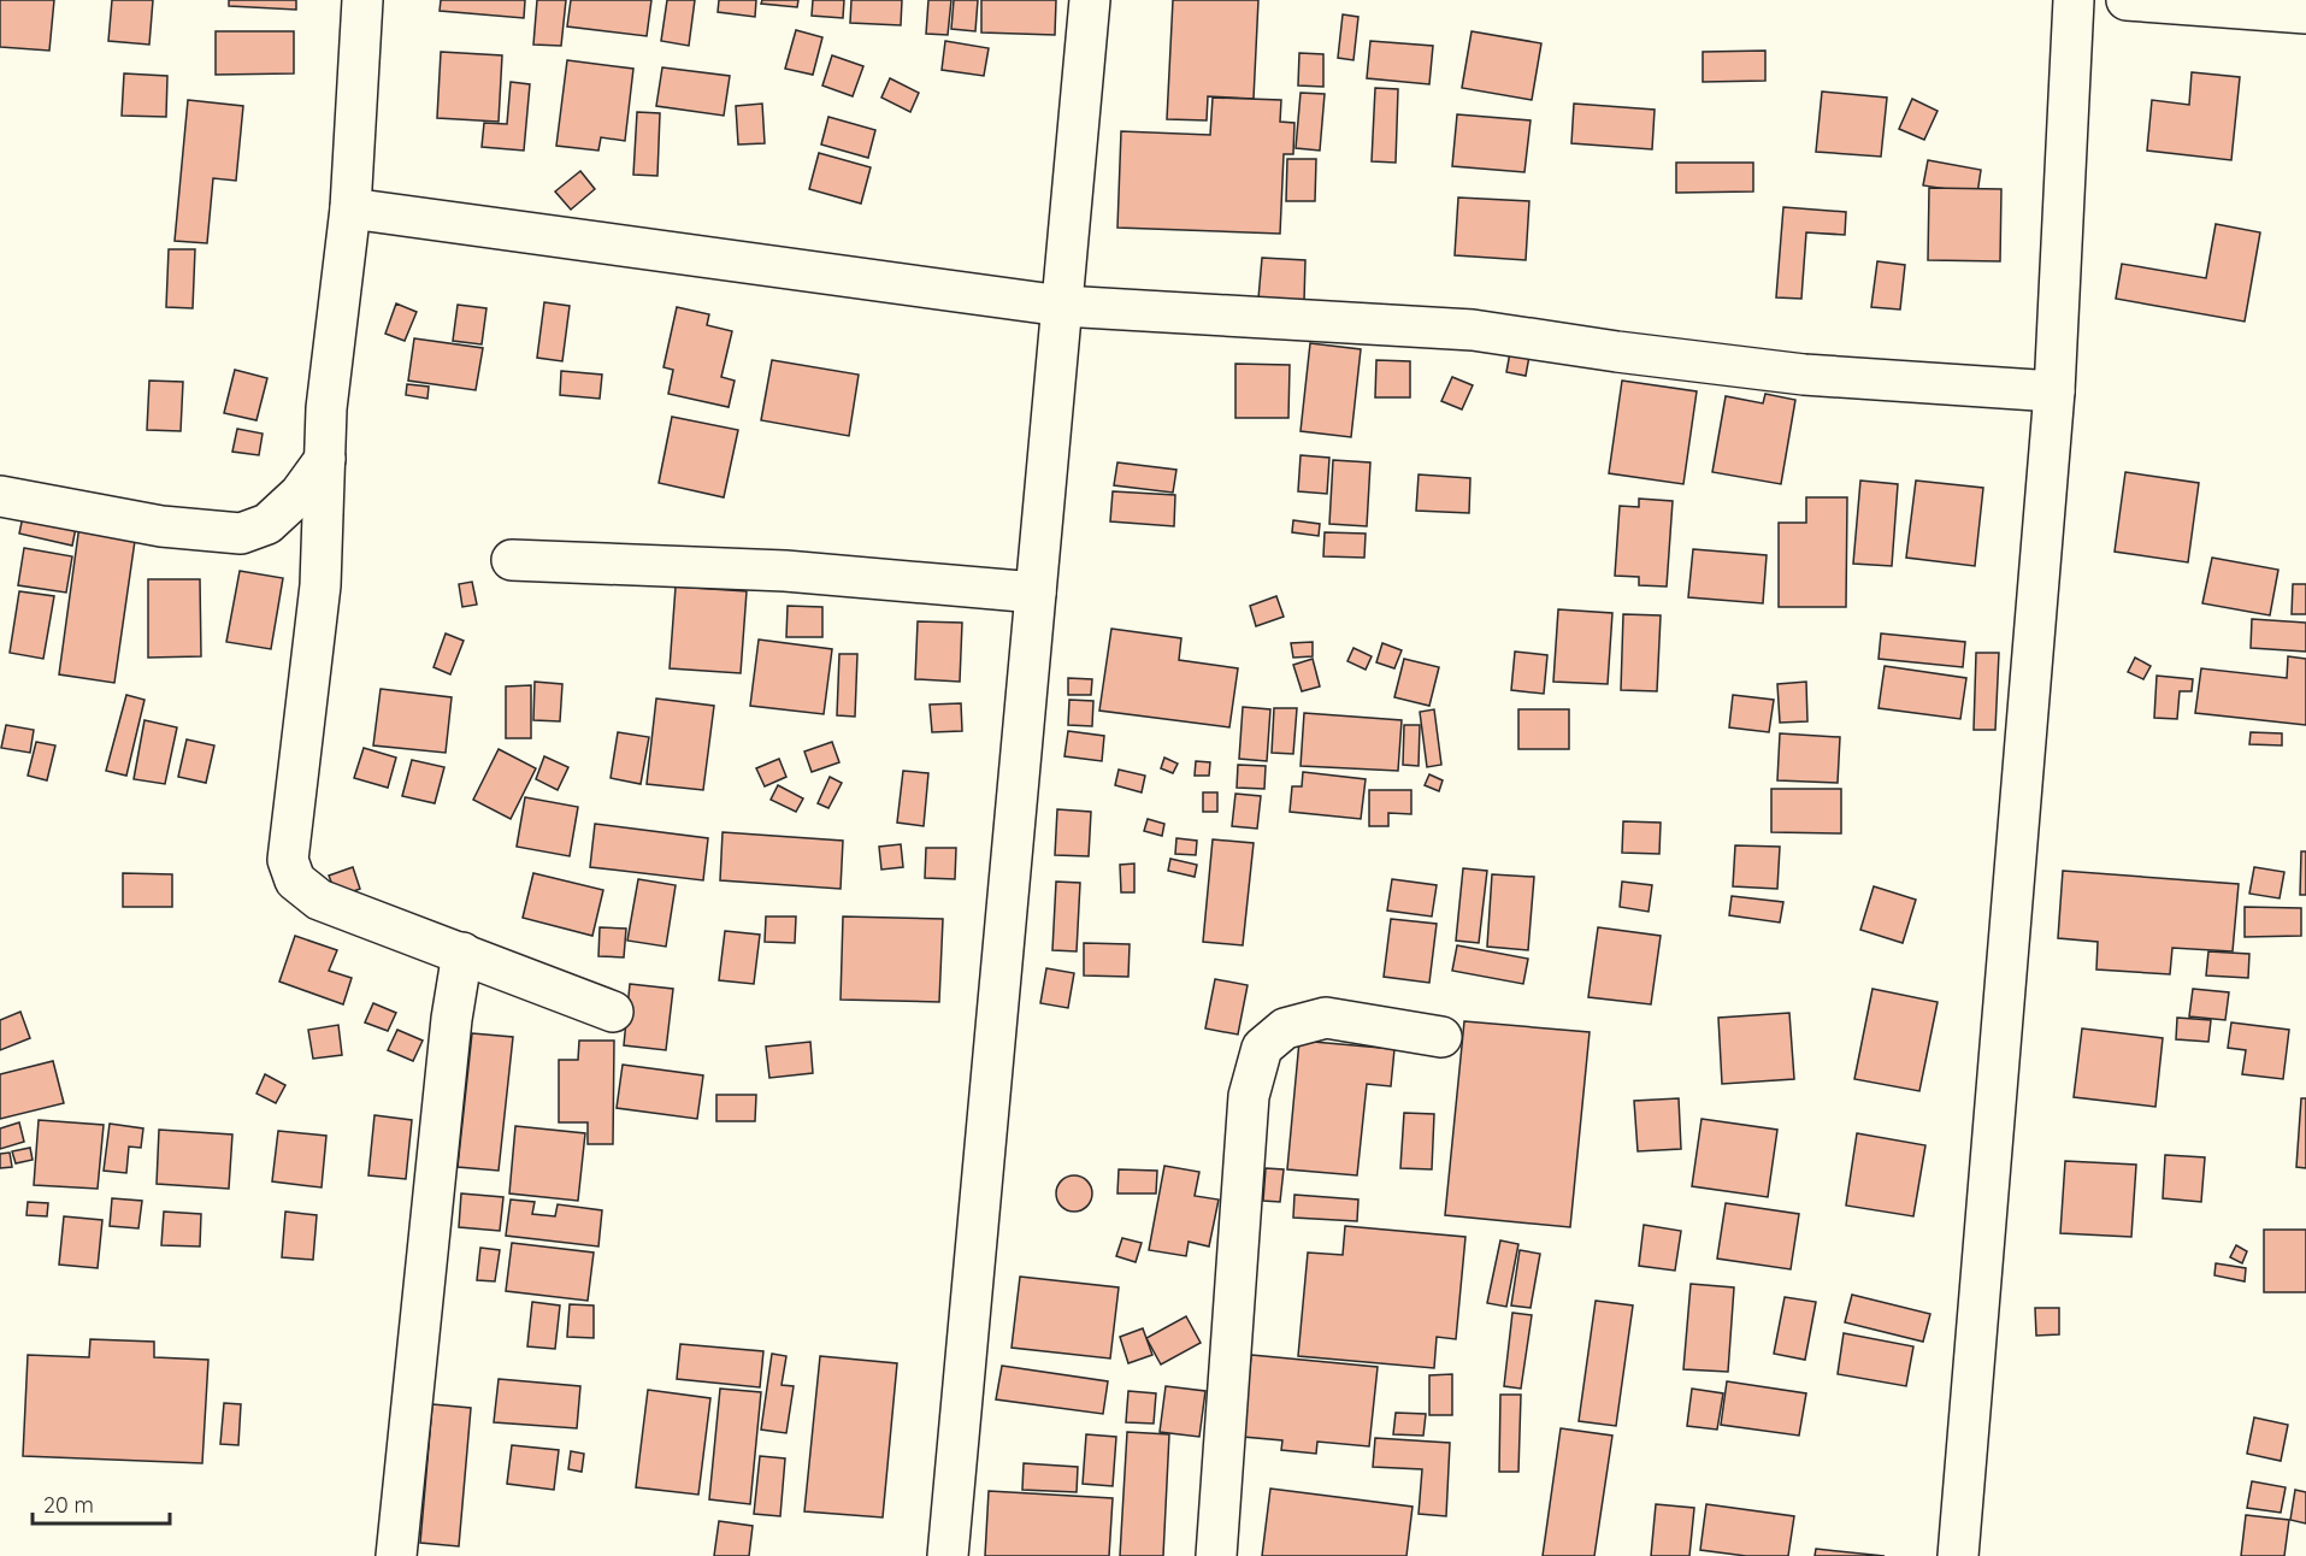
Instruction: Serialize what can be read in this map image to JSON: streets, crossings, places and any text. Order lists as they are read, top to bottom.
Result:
{
  "scale_bar": "20 m"
}
